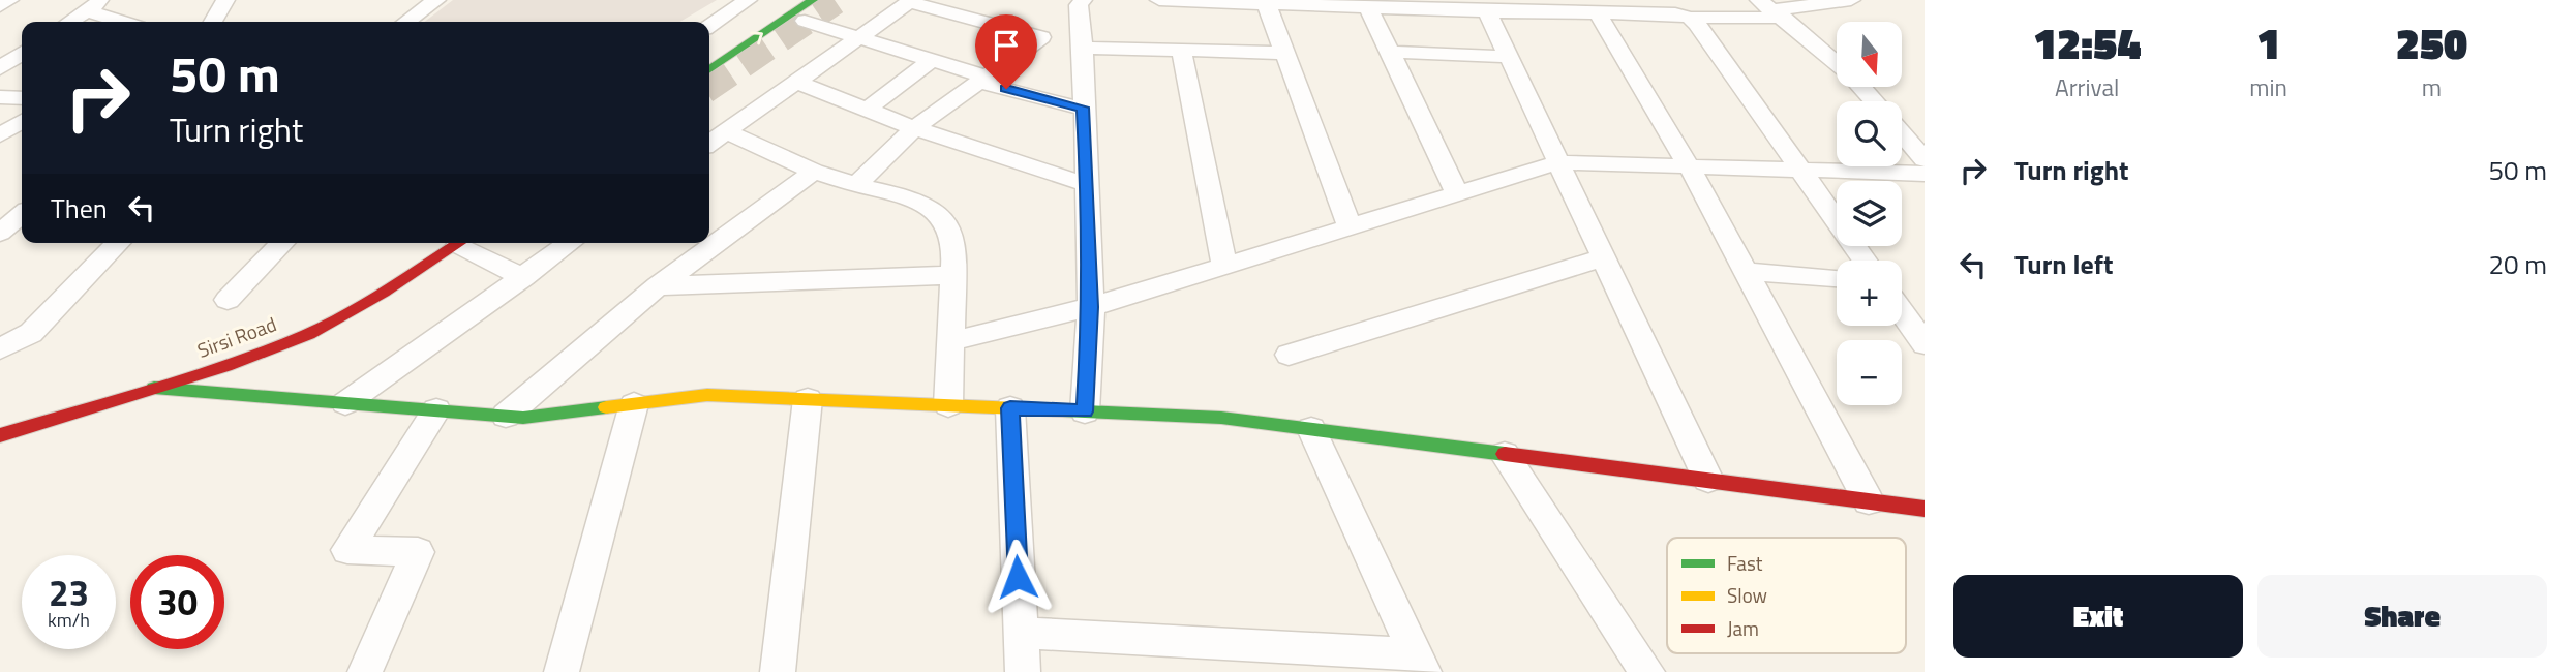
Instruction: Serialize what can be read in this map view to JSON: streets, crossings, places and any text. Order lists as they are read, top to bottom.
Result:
{
  "streets": {
    "street": ["Sirsi Road"]
  },
  "legend": ["Fast", "Slow", "Jam"],
  "north": "bottom",
  "page": {
    "eta": [
      "12:54",
      "Arrival",
      "1",
      "min",
      "250",
      "m"
    ],
    "map_buttons": ["+", "−"],
    "turn": ["50 m", "Turn right"],
    "list": [
      {
        "name": "Turn right",
        "value": "50 m"
      },
      {
        "name": "Turn left",
        "value": "20 m"
      }
    ],
    "then": "Then",
    "speed": "23 km/h",
    "limit": "30",
    "buttons": ["Exit", "Share"]
  }
}
